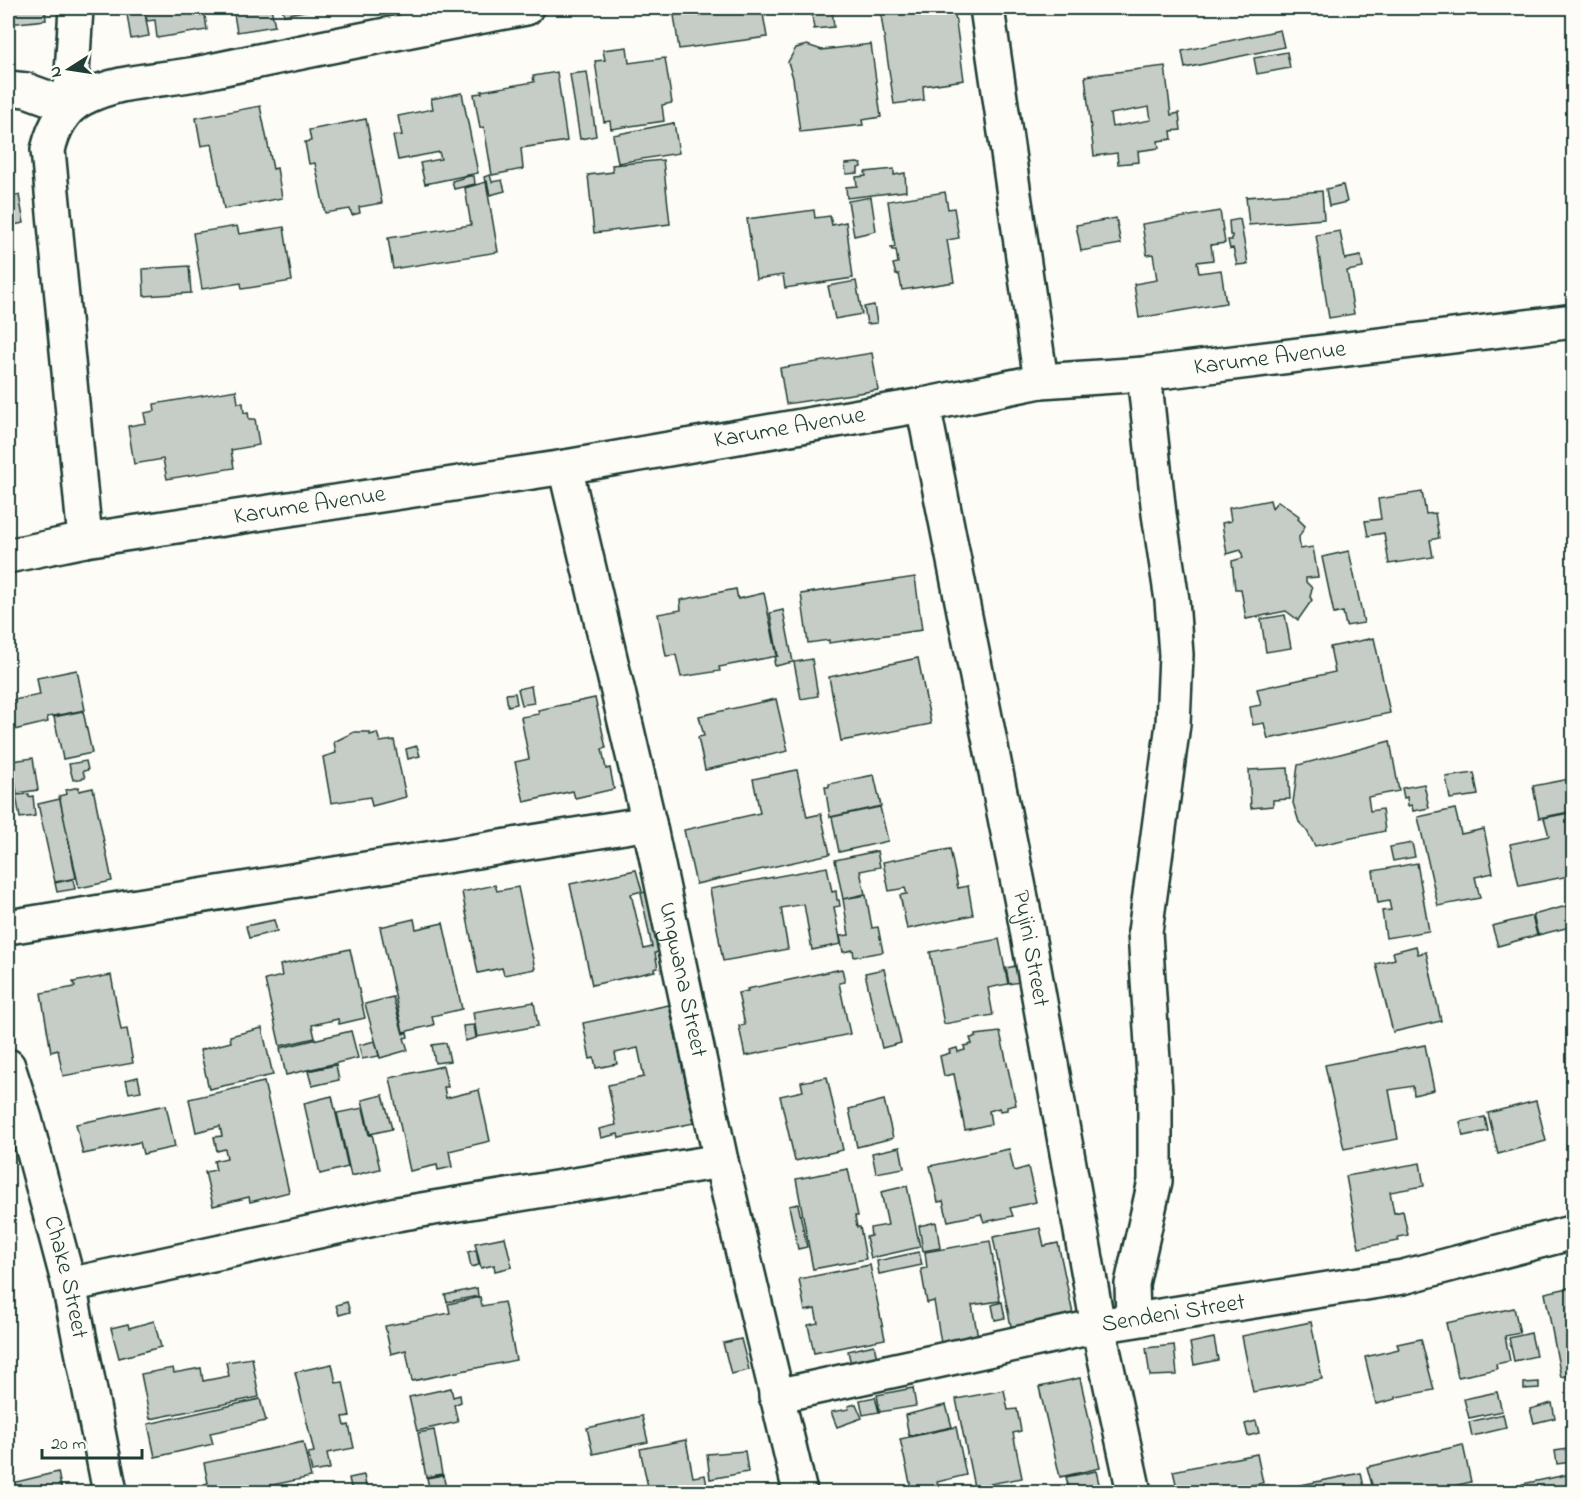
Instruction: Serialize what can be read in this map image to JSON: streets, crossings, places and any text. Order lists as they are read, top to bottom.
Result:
{
  "streets": {
    "street": [
      "Karume Avenue",
      "Pujini Street",
      "Ungwana Street",
      "Chake Street",
      "Sendeni Street"
    ]
  },
  "crossings": [
    ["Karume Avenue", "Pujini Street"],
    ["Karume Avenue", "Ungwana Street"],
    ["Pujini Street", "Sendeni Street"],
    ["Ungwana Street", "Sendeni Street"]
  ],
  "scale_bar": "20 m",
  "north": "left"
}
